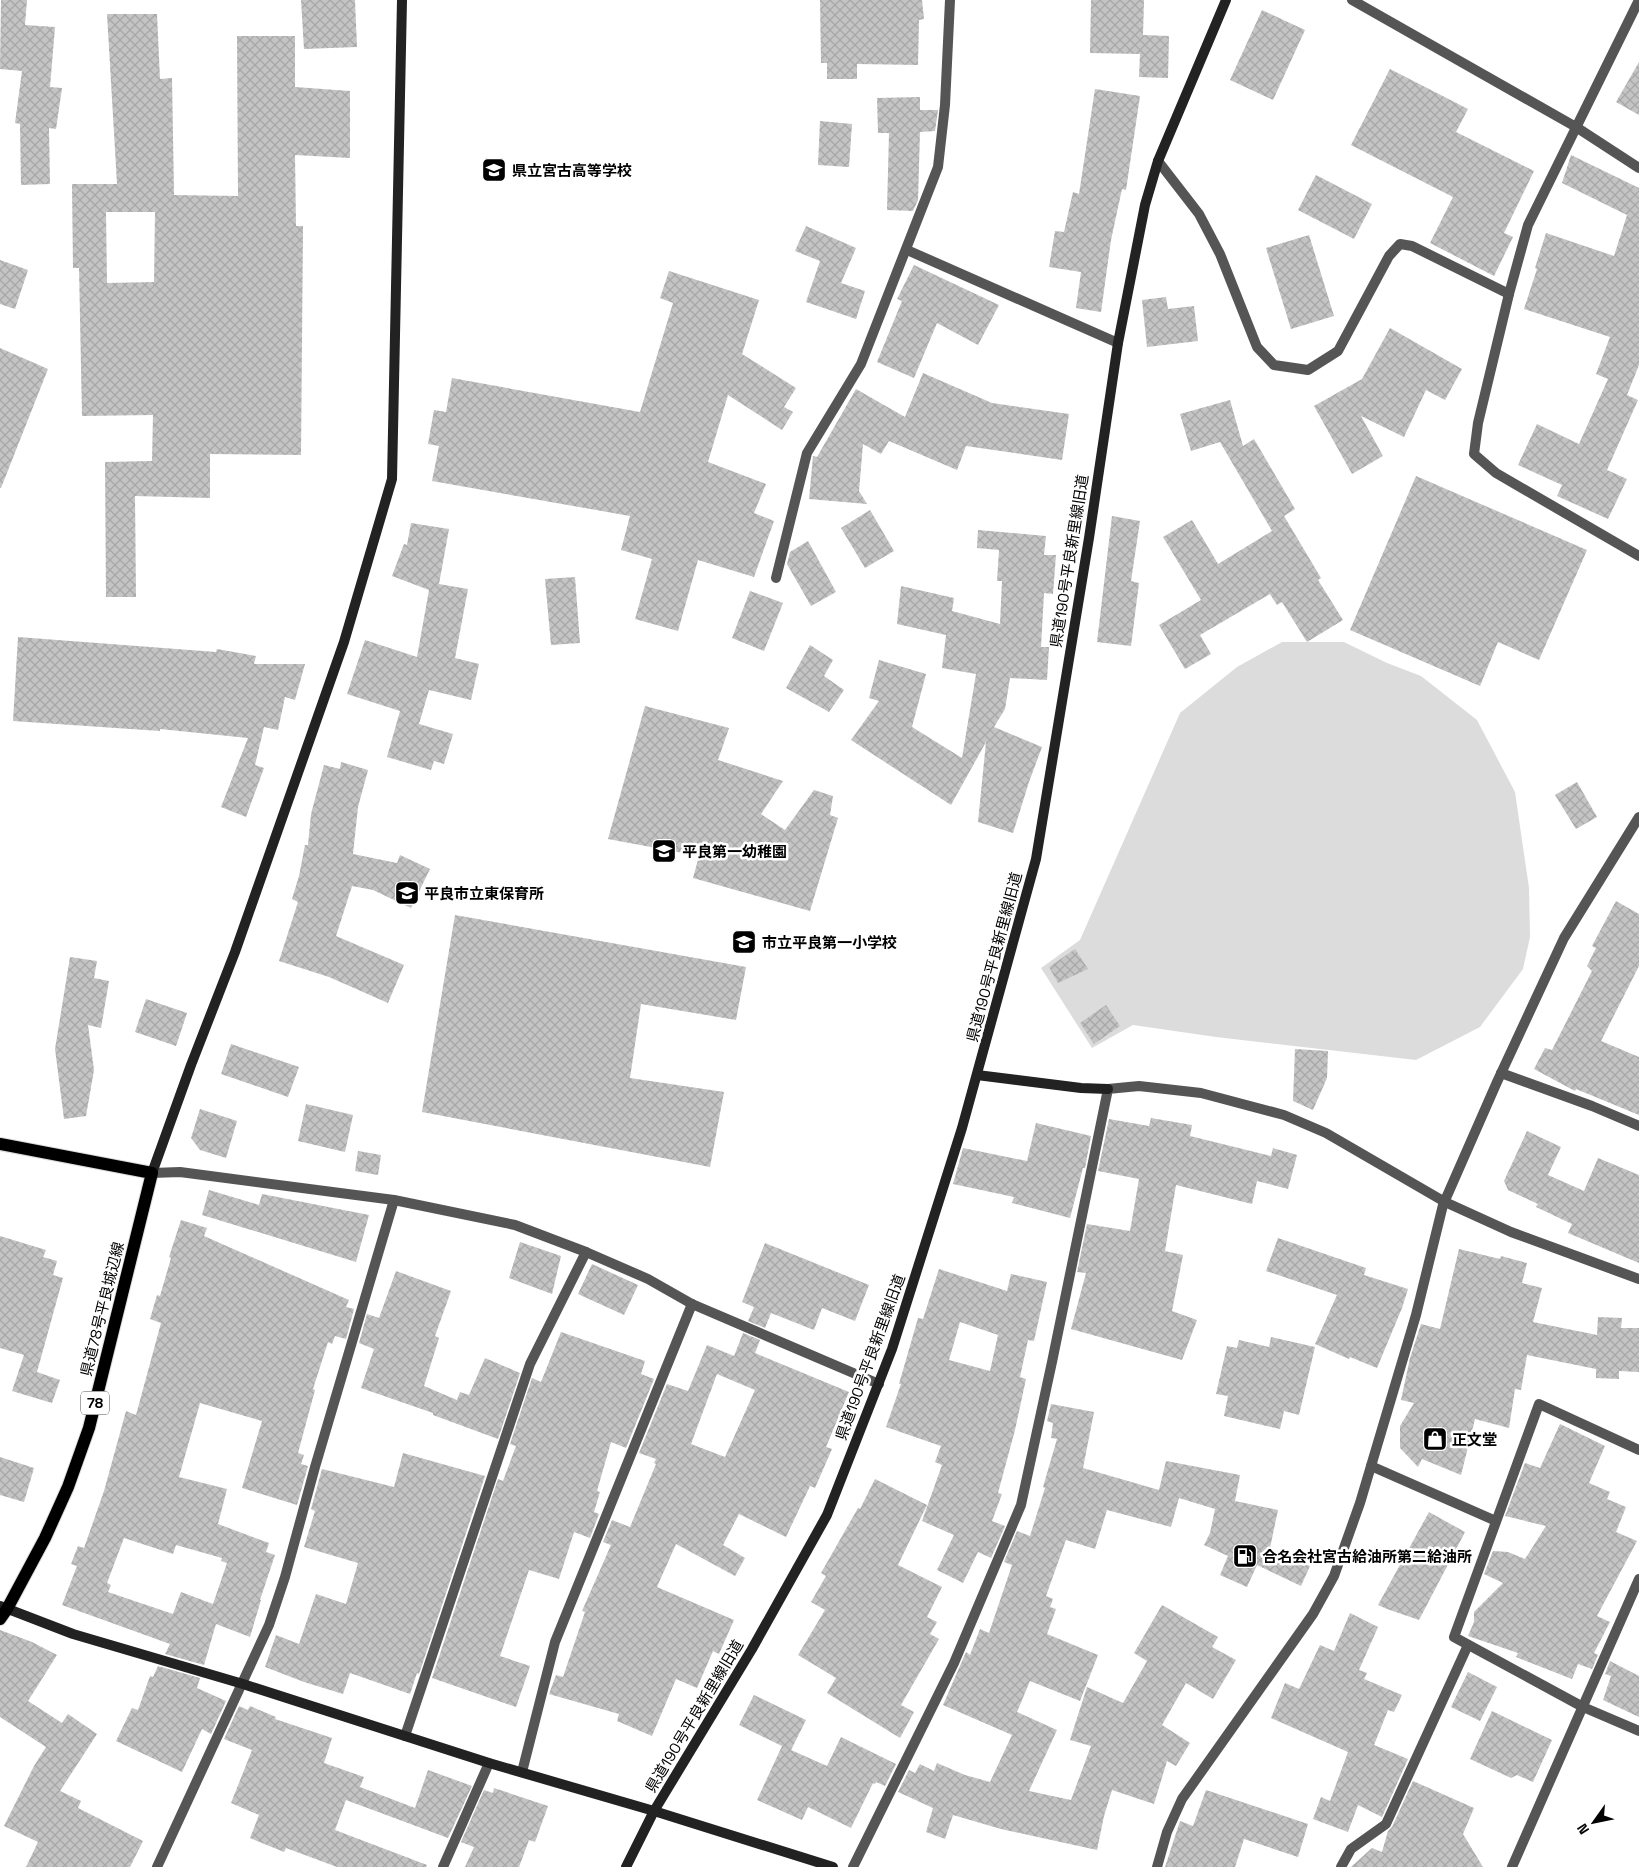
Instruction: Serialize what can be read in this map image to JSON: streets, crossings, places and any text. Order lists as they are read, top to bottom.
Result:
{
  "streets": {
    "main road": ["県道78号平良城辺線", "78"],
    "street": ["県道190号平良新里線旧道"]
  },
  "places": {
    "school or university": [
      "県立宮古高等学校",
      "平良第一幼稚園",
      "平良市立東保育所",
      "市立平良第一小学校"
    ],
    "shop": ["正文堂"],
    "fuel station": ["合名会社宮古給油所第二給油所"]
  },
  "north": "bottom left"
}
